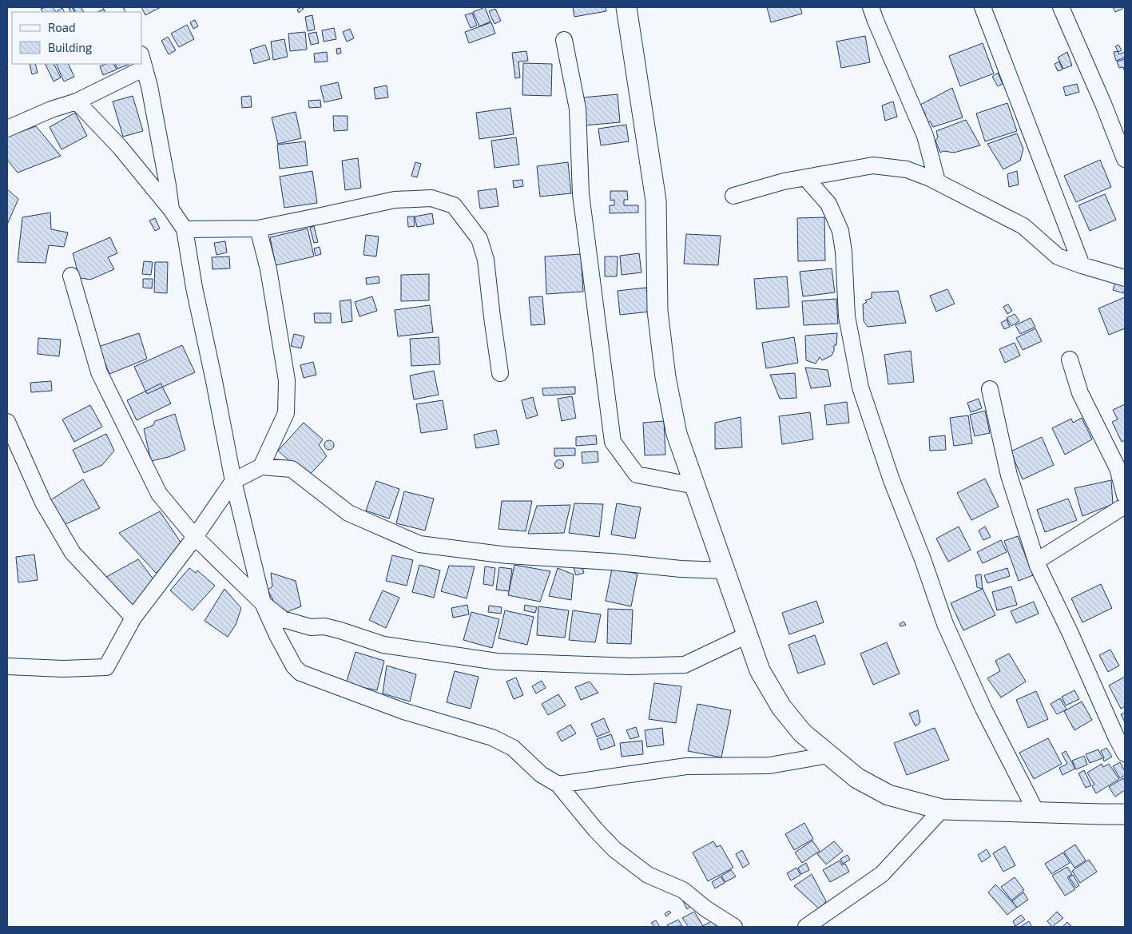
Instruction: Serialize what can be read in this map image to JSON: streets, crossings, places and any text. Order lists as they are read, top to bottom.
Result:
{
  "legend": ["Road", "Building"]
}
